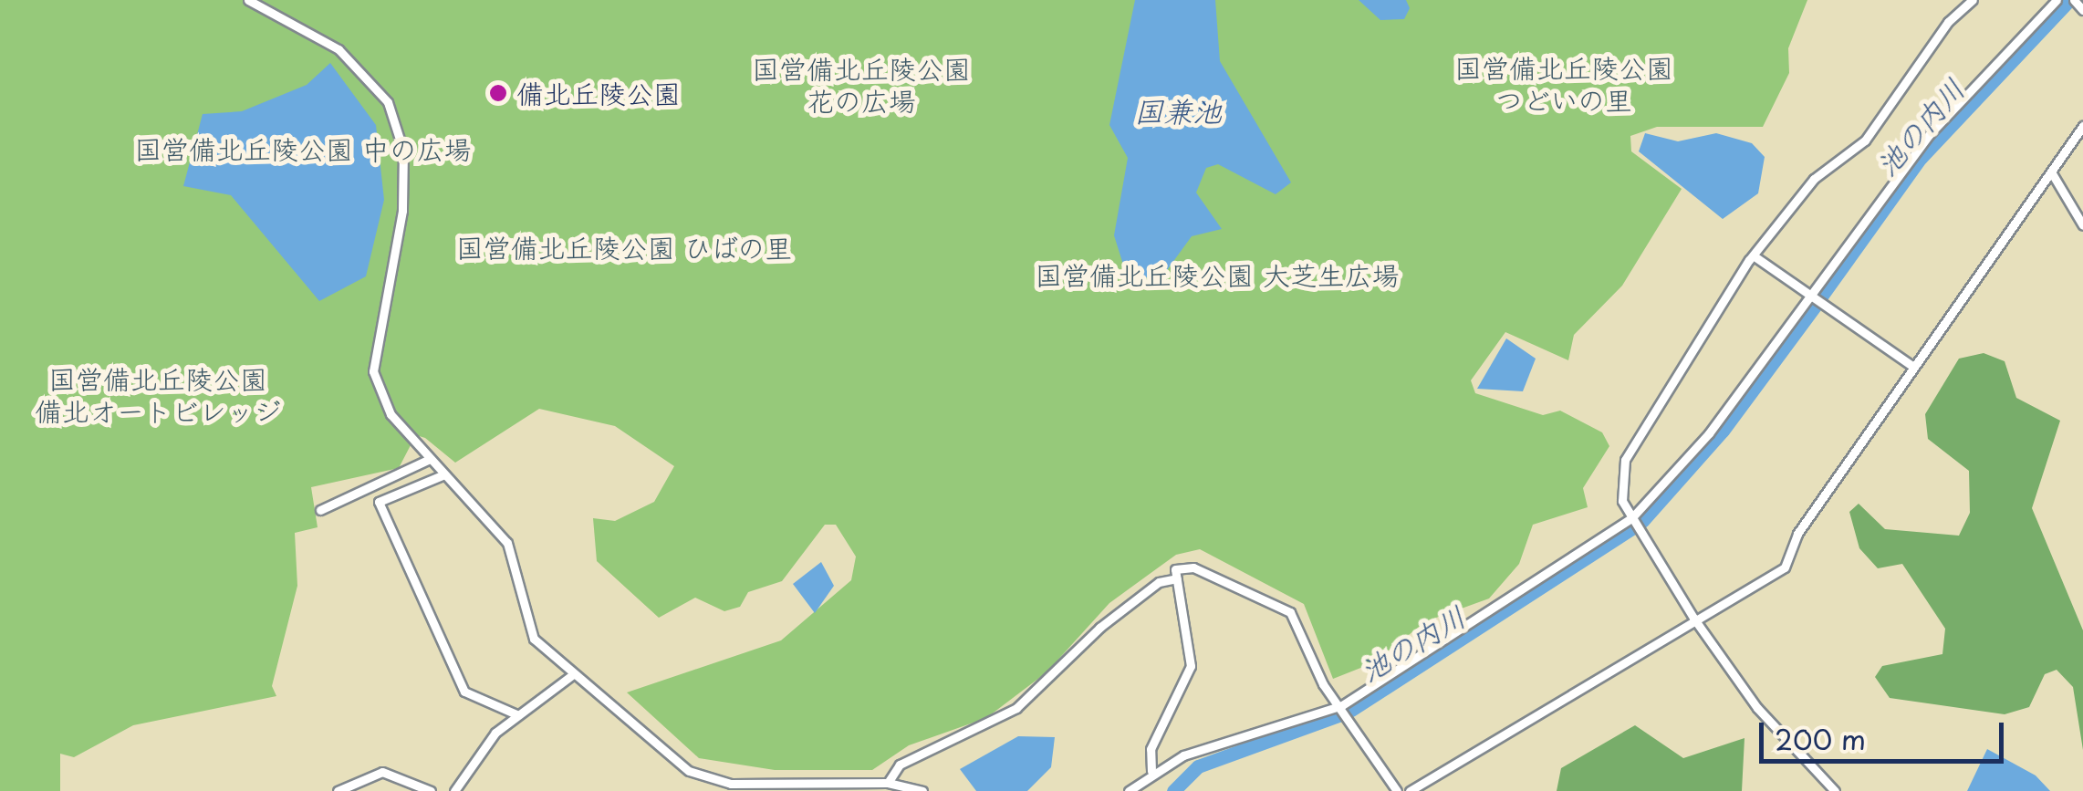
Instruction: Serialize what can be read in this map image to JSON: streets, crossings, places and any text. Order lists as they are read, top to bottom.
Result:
{
  "water": ["国兼池", "池の内川"],
  "parks": [
    "国営備北丘陵公園 つどいの里",
    "国営備北丘陵公園 花の広場",
    "国営備北丘陵公園 中の広場",
    "国営備北丘陵公園 ひばの里",
    "国営備北丘陵公園 大芝生広場",
    "国営備北丘陵公園 備北オートビレッジ"
  ],
  "places": ["備北丘陵公園"],
  "scale_bar": "200 m"
}
